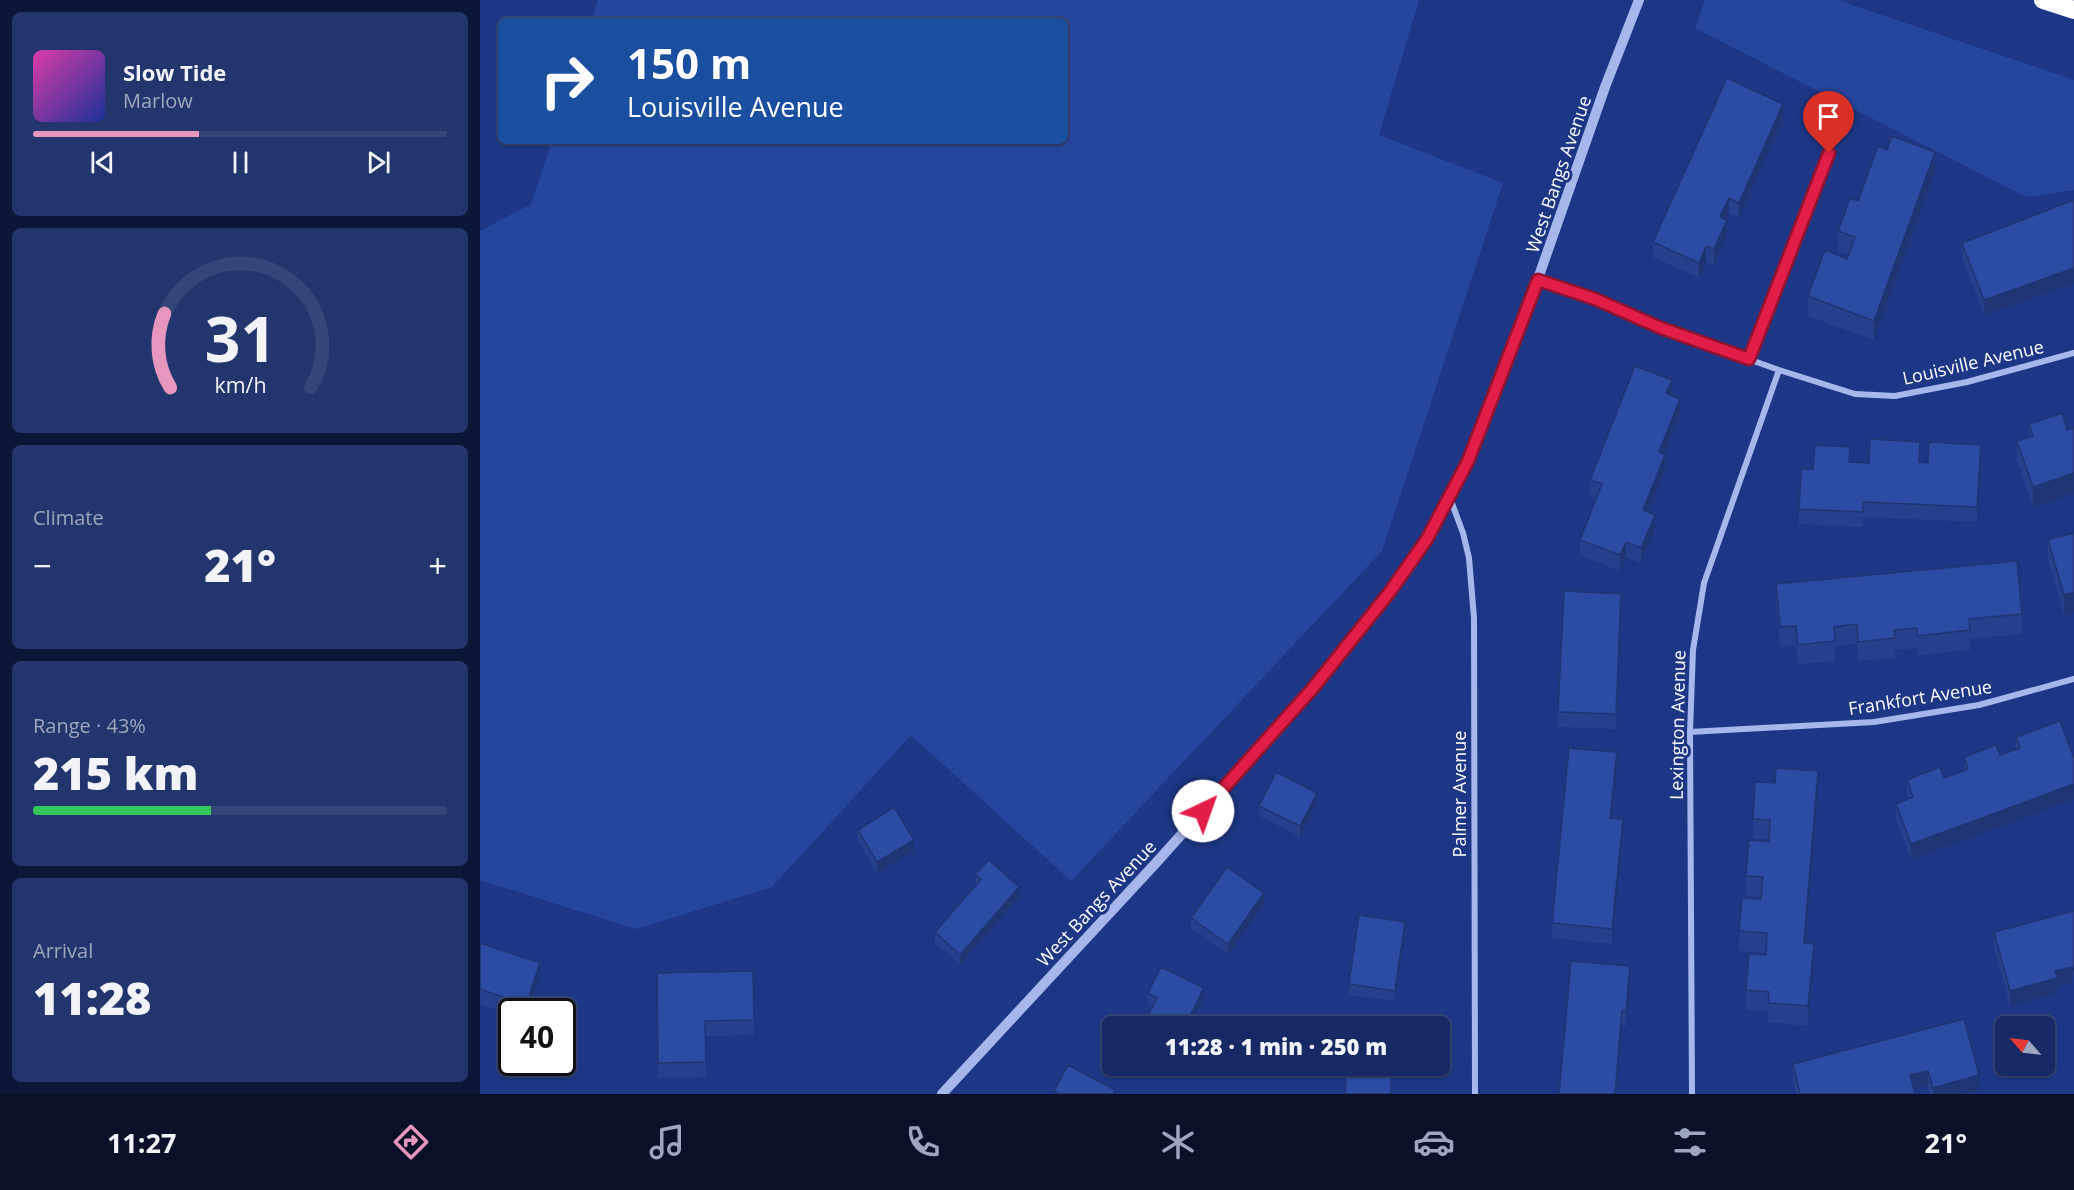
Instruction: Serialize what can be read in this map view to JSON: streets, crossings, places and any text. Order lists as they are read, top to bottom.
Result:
{
  "streets": {
    "street": [
      "West Bangs Avenue",
      "Louisville Avenue",
      "Frankfort Avenue",
      "Lexington Avenue",
      "Palmer Avenue"
    ]
  },
  "crossings": [
    ["West Bangs Avenue", "Louisville Avenue"],
    ["West Bangs Avenue", "Palmer Avenue"],
    ["Louisville Avenue", "Lexington Avenue"],
    ["Frankfort Avenue", "Lexington Avenue"]
  ],
  "north": "top left",
  "page": {
    "turn": ["150 m", "Louisville Avenue"],
    "song": ["Slow Tide", "Marlow"],
    "tile": [
      "Climate",
      ["Range · 43%", "215 km"],
      ["Arrival", "11:28"]
    ],
    "heat": ["−", "21°", "+"],
    "limit": "40",
    "trip": "11:28 · 1 min · 250 m",
    "tabs": ["11:27", "21°"],
    "gauge": ["31", "km/h"]
  }
}
